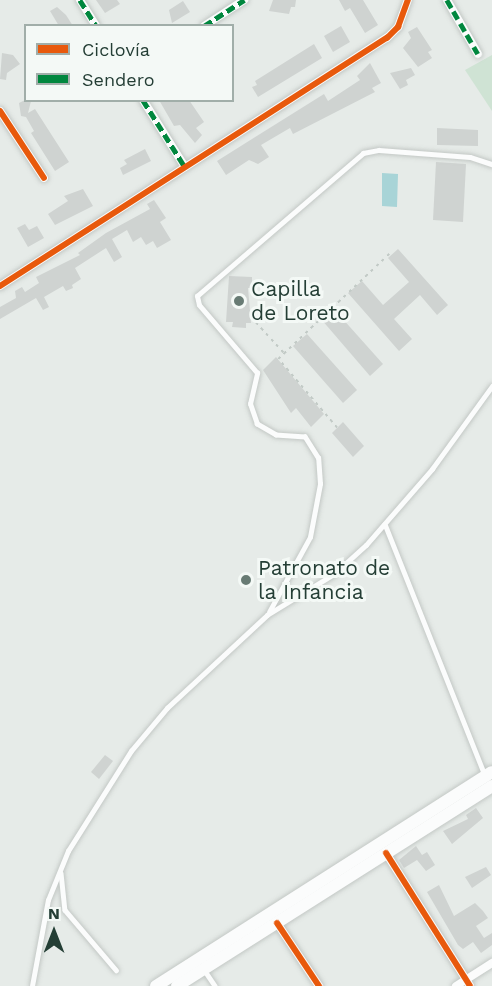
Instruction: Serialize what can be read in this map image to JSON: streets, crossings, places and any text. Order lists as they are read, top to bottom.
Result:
{
  "places": ["Capilla de Loreto", "Patronato de la Infancia"],
  "legend": ["Ciclovía", "Sendero"],
  "north": "top"
}
